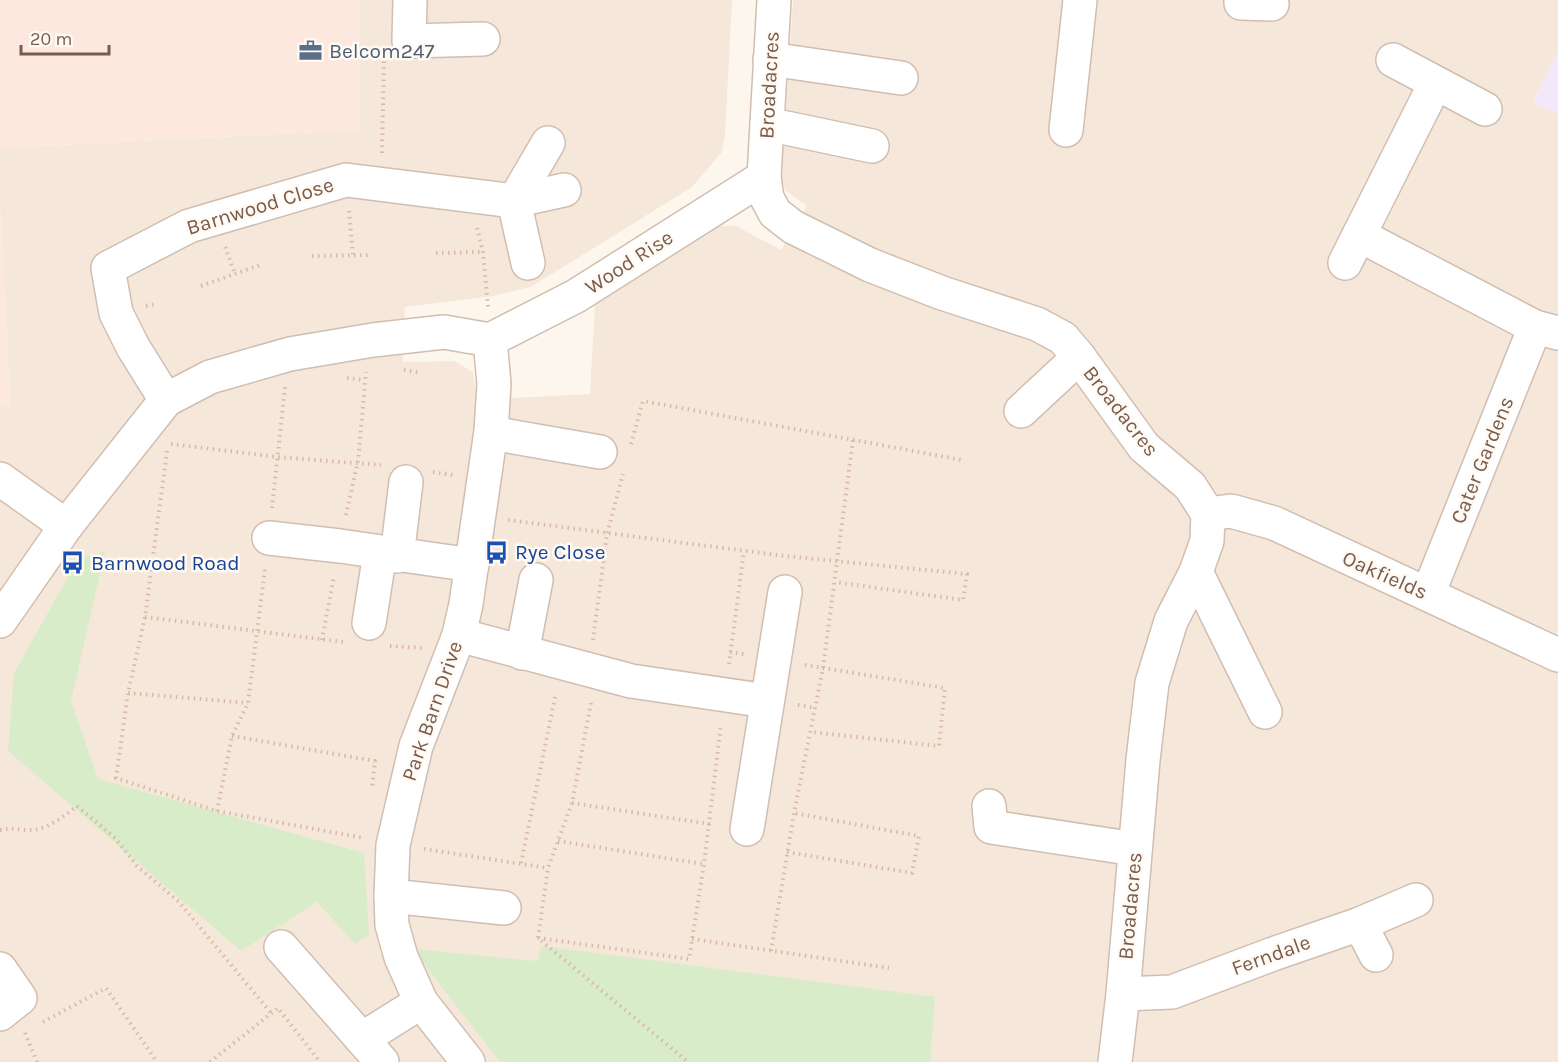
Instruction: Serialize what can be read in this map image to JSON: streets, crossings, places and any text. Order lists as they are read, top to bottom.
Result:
{
  "streets": {
    "street": [
      "Broadacres",
      "Barnwood Close",
      "Wood Rise",
      "Cater Gardens",
      "Oakfields",
      "Park Barn Drive",
      "Ferndale"
    ]
  },
  "crossings": [
    ["Broadacres", "Wood Rise"],
    ["Broadacres", "Oakfields"],
    ["Broadacres", "Ferndale"],
    ["Wood Rise", "Park Barn Drive"],
    ["Cater Gardens", "Oakfields"]
  ],
  "places": {
    "office": ["Belcom247"],
    "bus stop": ["Rye Close", "Barnwood Road"]
  },
  "scale_bar": "20 m"
}
